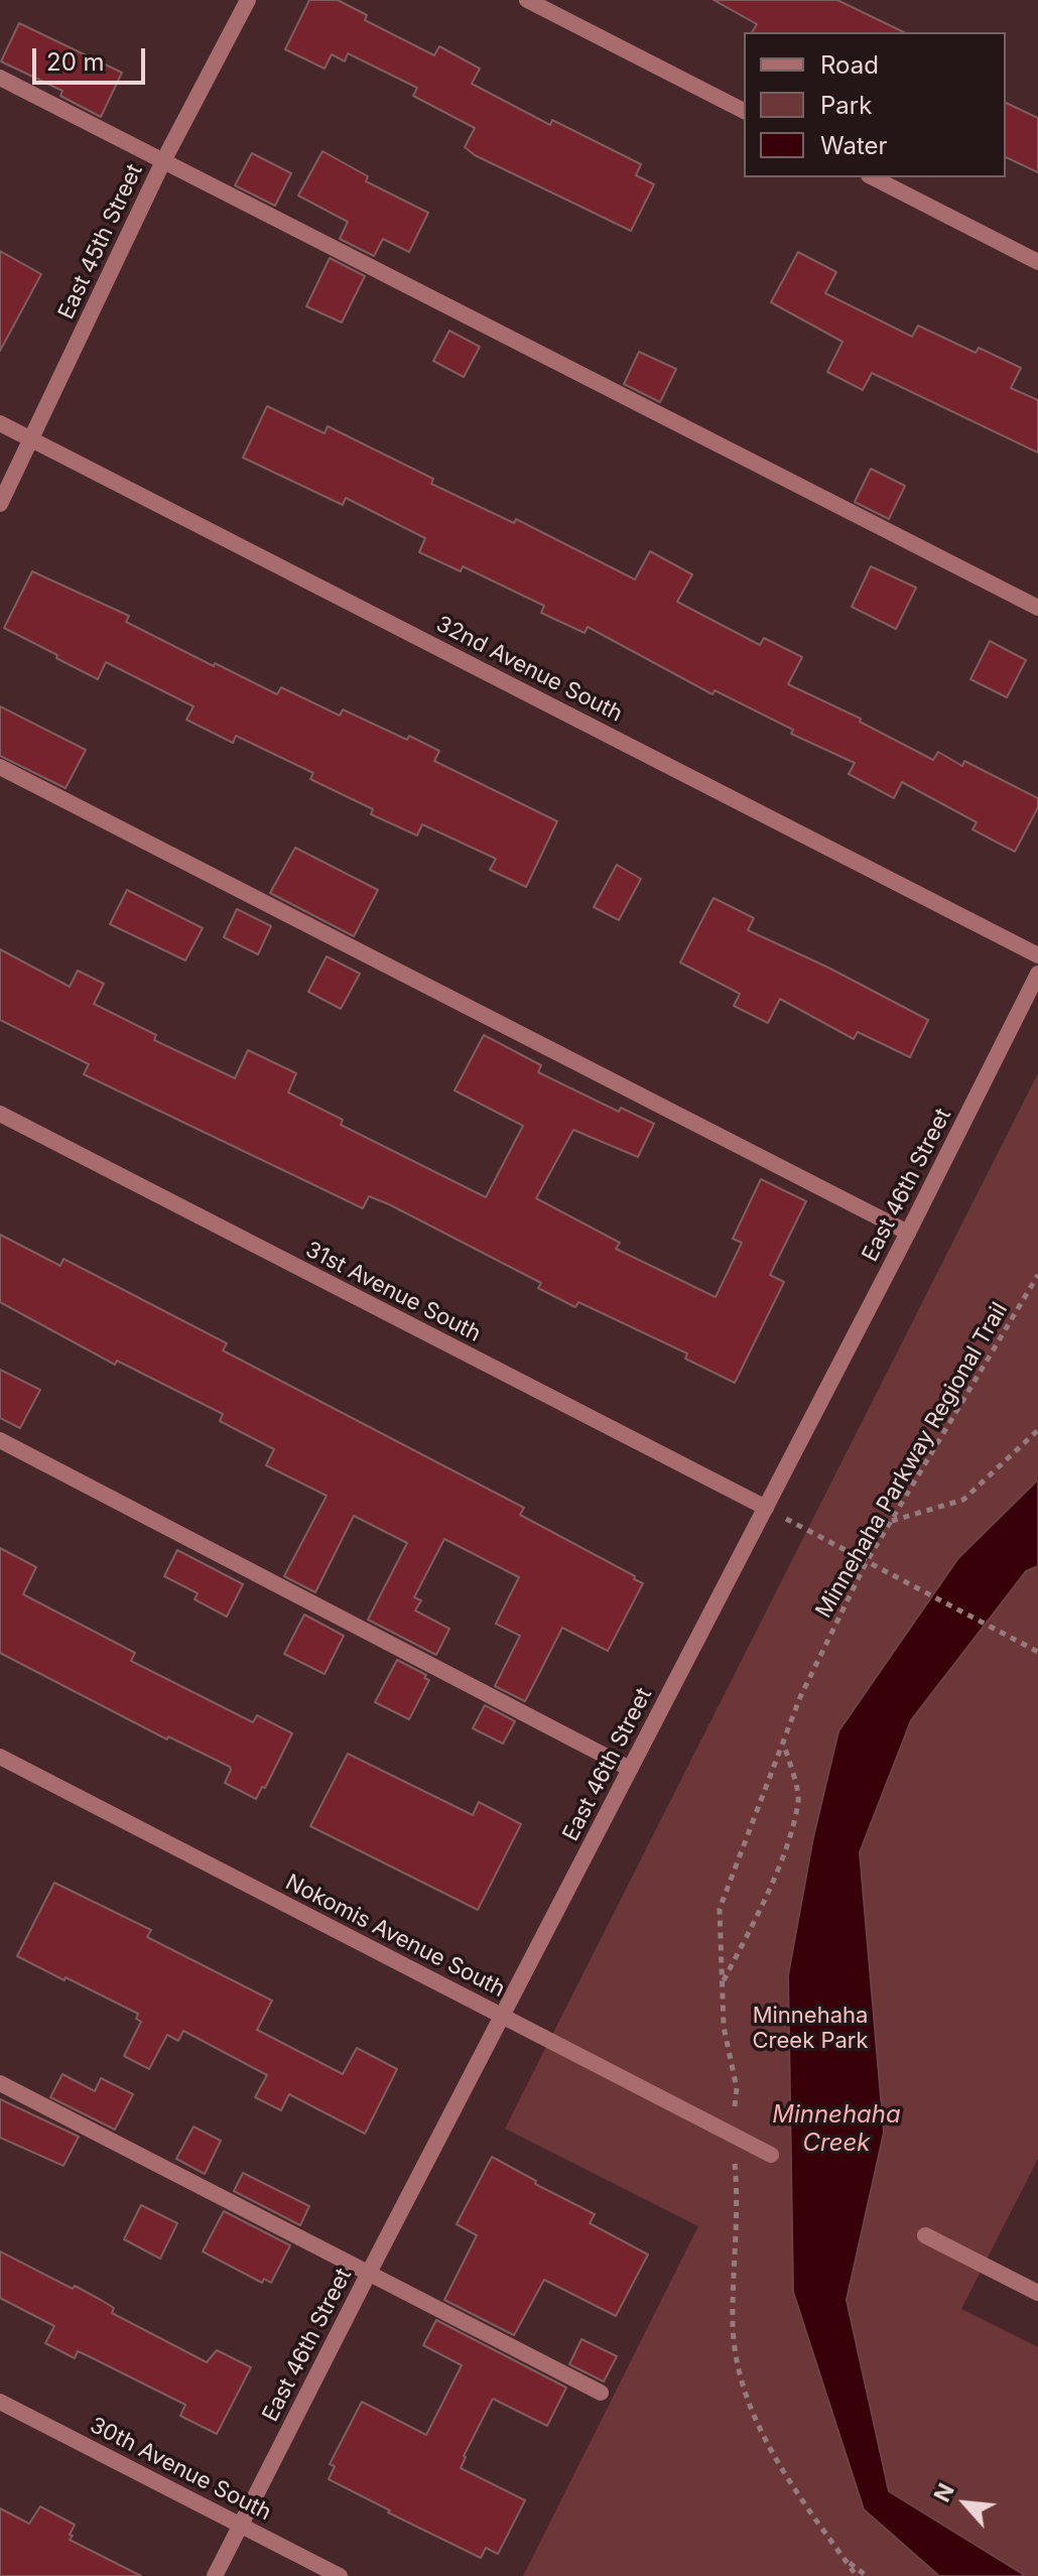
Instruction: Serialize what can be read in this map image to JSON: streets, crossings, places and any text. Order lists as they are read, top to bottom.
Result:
{
  "streets": {
    "street": [
      "East 45th Street",
      "32nd Avenue South",
      "East 46th Street",
      "31st Avenue South",
      "Nokomis Avenue South",
      "30th Avenue South"
    ],
    "path": ["Minnehaha Parkway Regional Trail"]
  },
  "crossings": [
    ["East 45th Street", "32nd Avenue South"],
    ["East 46th Street", "31st Avenue South"],
    ["East 46th Street", "Nokomis Avenue South"],
    ["East 46th Street", "30th Avenue South"],
    ["Minnehaha Parkway Regional Trail", "Nokomis Avenue South"]
  ],
  "water": ["Minnehaha Creek"],
  "parks": ["Minnehaha Creek Park"],
  "legend": ["Road", "Park", "Water"],
  "scale_bar": "20 m",
  "north": "top left"
}
